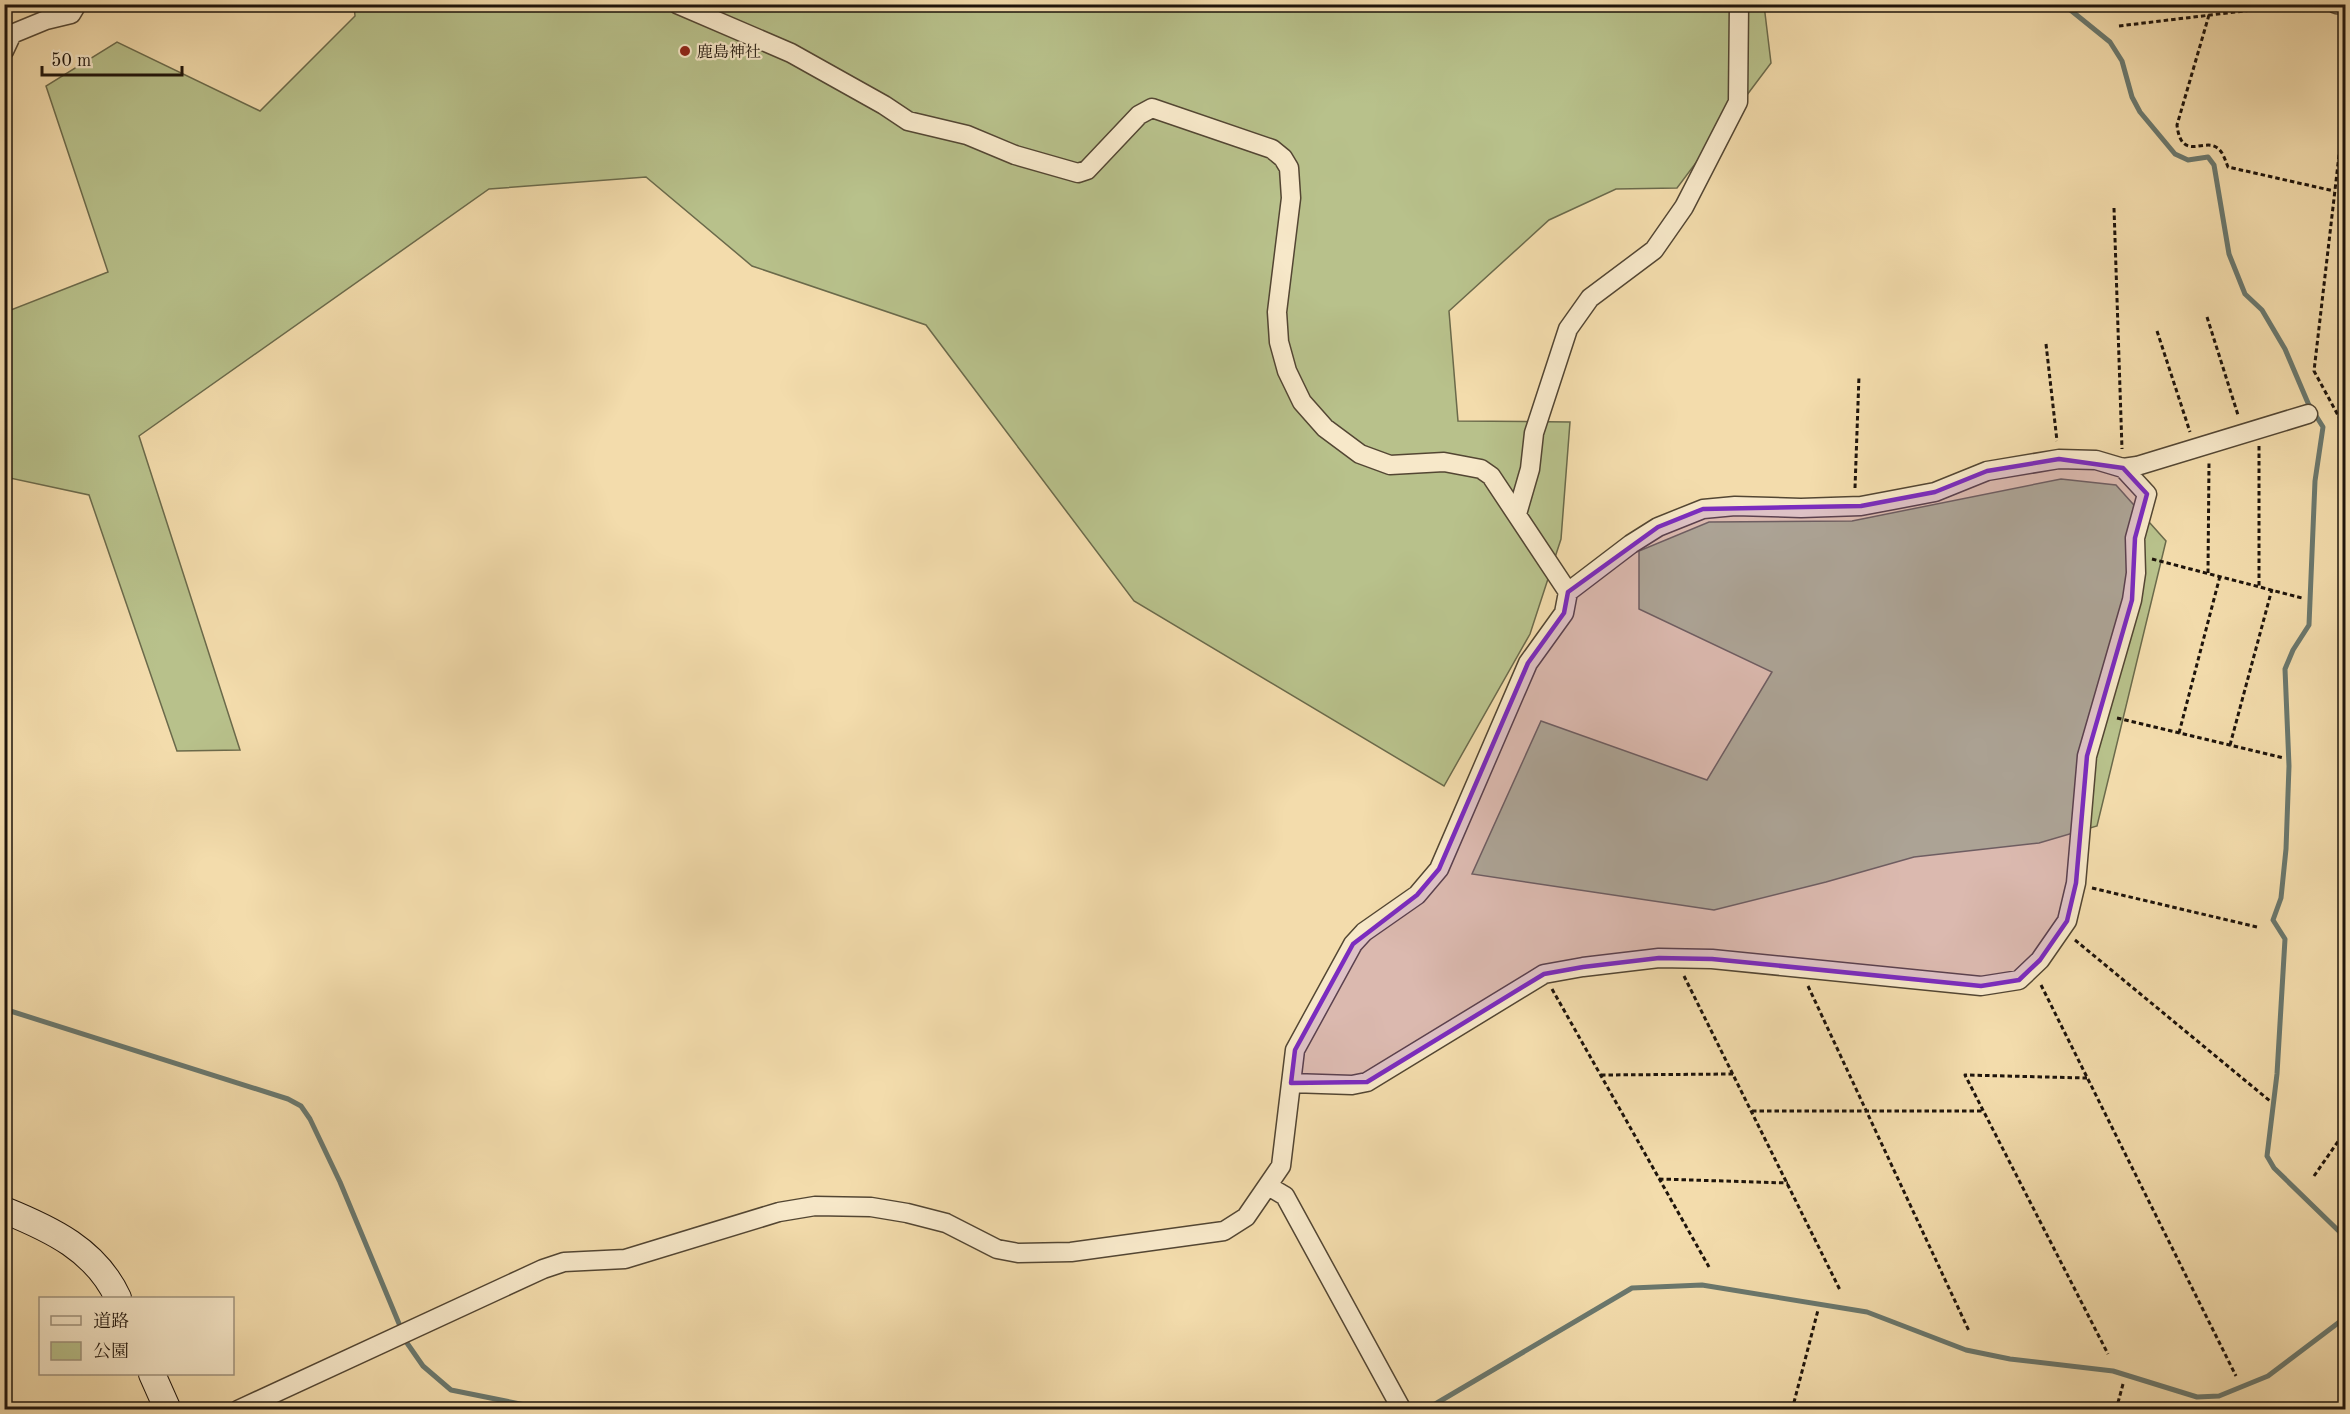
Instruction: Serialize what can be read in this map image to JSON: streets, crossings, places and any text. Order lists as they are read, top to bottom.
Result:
{
  "places": ["鹿島神社"],
  "legend": ["道路", "公園"],
  "scale_bar": "50 m"
}
